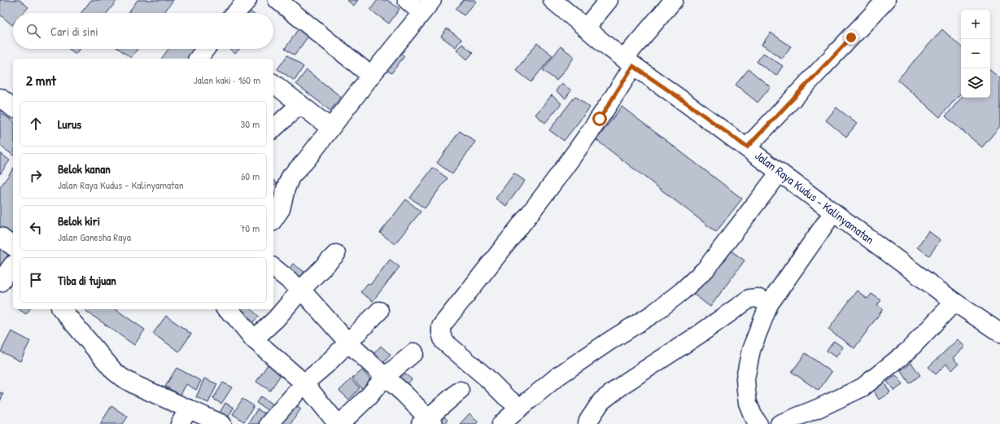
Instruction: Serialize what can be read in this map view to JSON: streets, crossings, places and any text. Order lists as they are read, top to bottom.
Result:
{
  "streets": {
    "street": ["Jalan Raya Kudus - Kalinyamatan"]
  },
  "page": {
    "map_buttons": ["+", "−"],
    "search": "Cari di sini",
    "heading": ["2 mnt", "Jalan kaki · 160 m"],
    "list": [
      ["Lurus", "30 m"],
      ["Belok kanan", "Jalan Raya Kudus - Kalinyamatan", "60 m"],
      ["Belok kiri", "Jalan Ganesha Raya", "70 m"],
      "Tiba di tujuan"
    ]
  }
}
